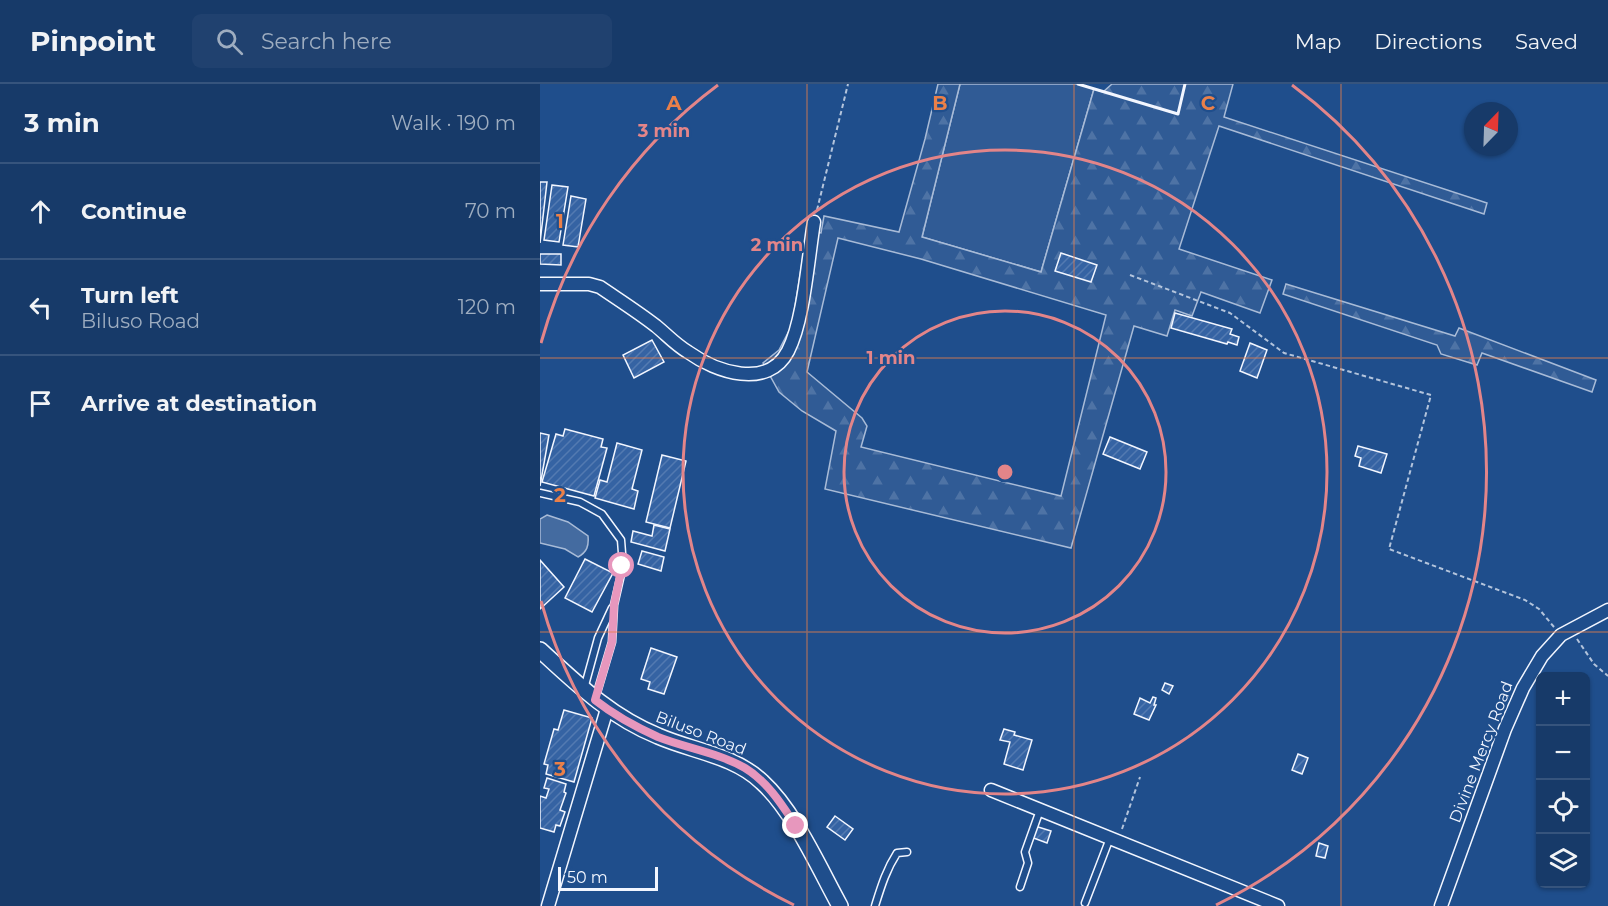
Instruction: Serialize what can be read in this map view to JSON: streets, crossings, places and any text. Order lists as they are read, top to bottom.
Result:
{
  "streets": {
    "street": ["Biluso Road", "Divine Mercy Road"]
  },
  "scale_bar": "50 m",
  "north": "top right",
  "page": {
    "header": "Pinpoint",
    "search": "Search here",
    "nav": ["Map", "Directions", "Saved"],
    "heading": ["3 min", "Walk · 190 m"],
    "list": [
      ["Continue", "70 m"],
      ["Turn left", "Biluso Road", "120 m"],
      "Arrive at destination"
    ],
    "map_buttons": ["+", "−"],
    "scale": "50 m"
  },
  "grid": {
    "columns": ["A", "B", "C"],
    "rows": ["1", "2", "3"]
  },
  "rings": ["3 min", "2 min", "1 min"]
}
